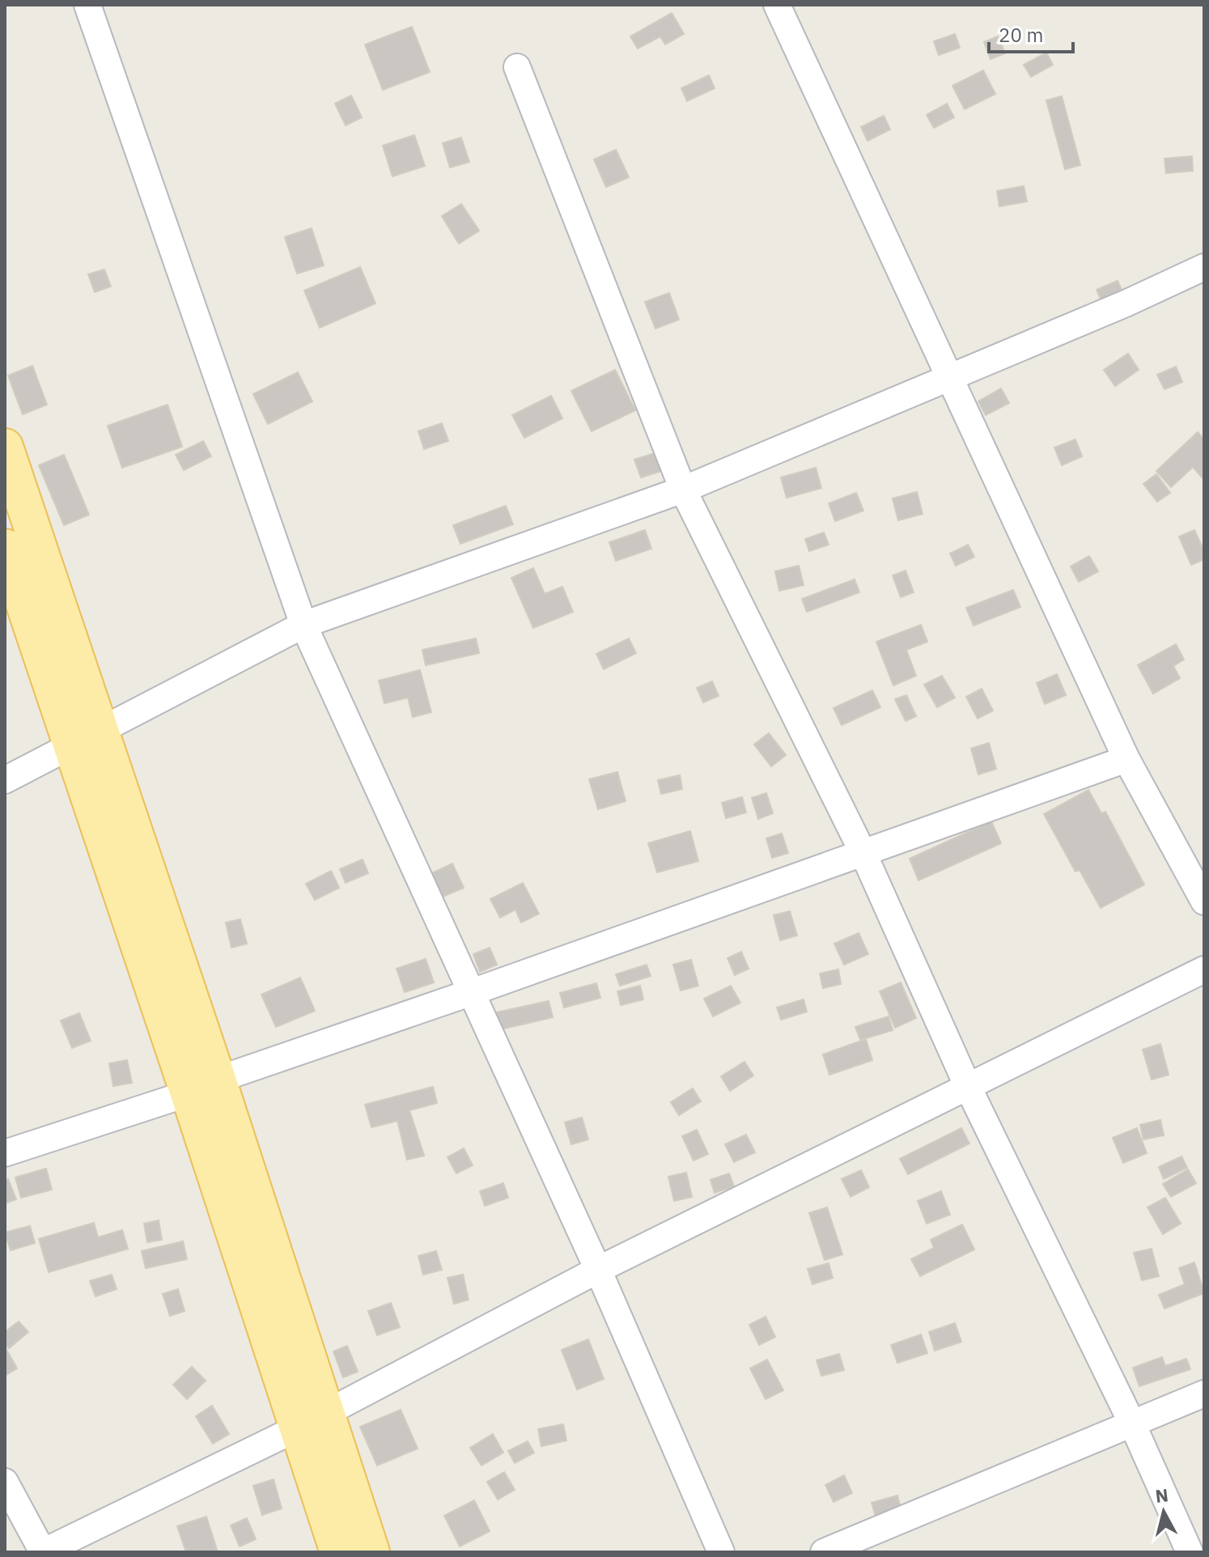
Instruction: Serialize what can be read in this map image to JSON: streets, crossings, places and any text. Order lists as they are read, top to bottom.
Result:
{
  "scale_bar": "20 m",
  "north": "top"
}
